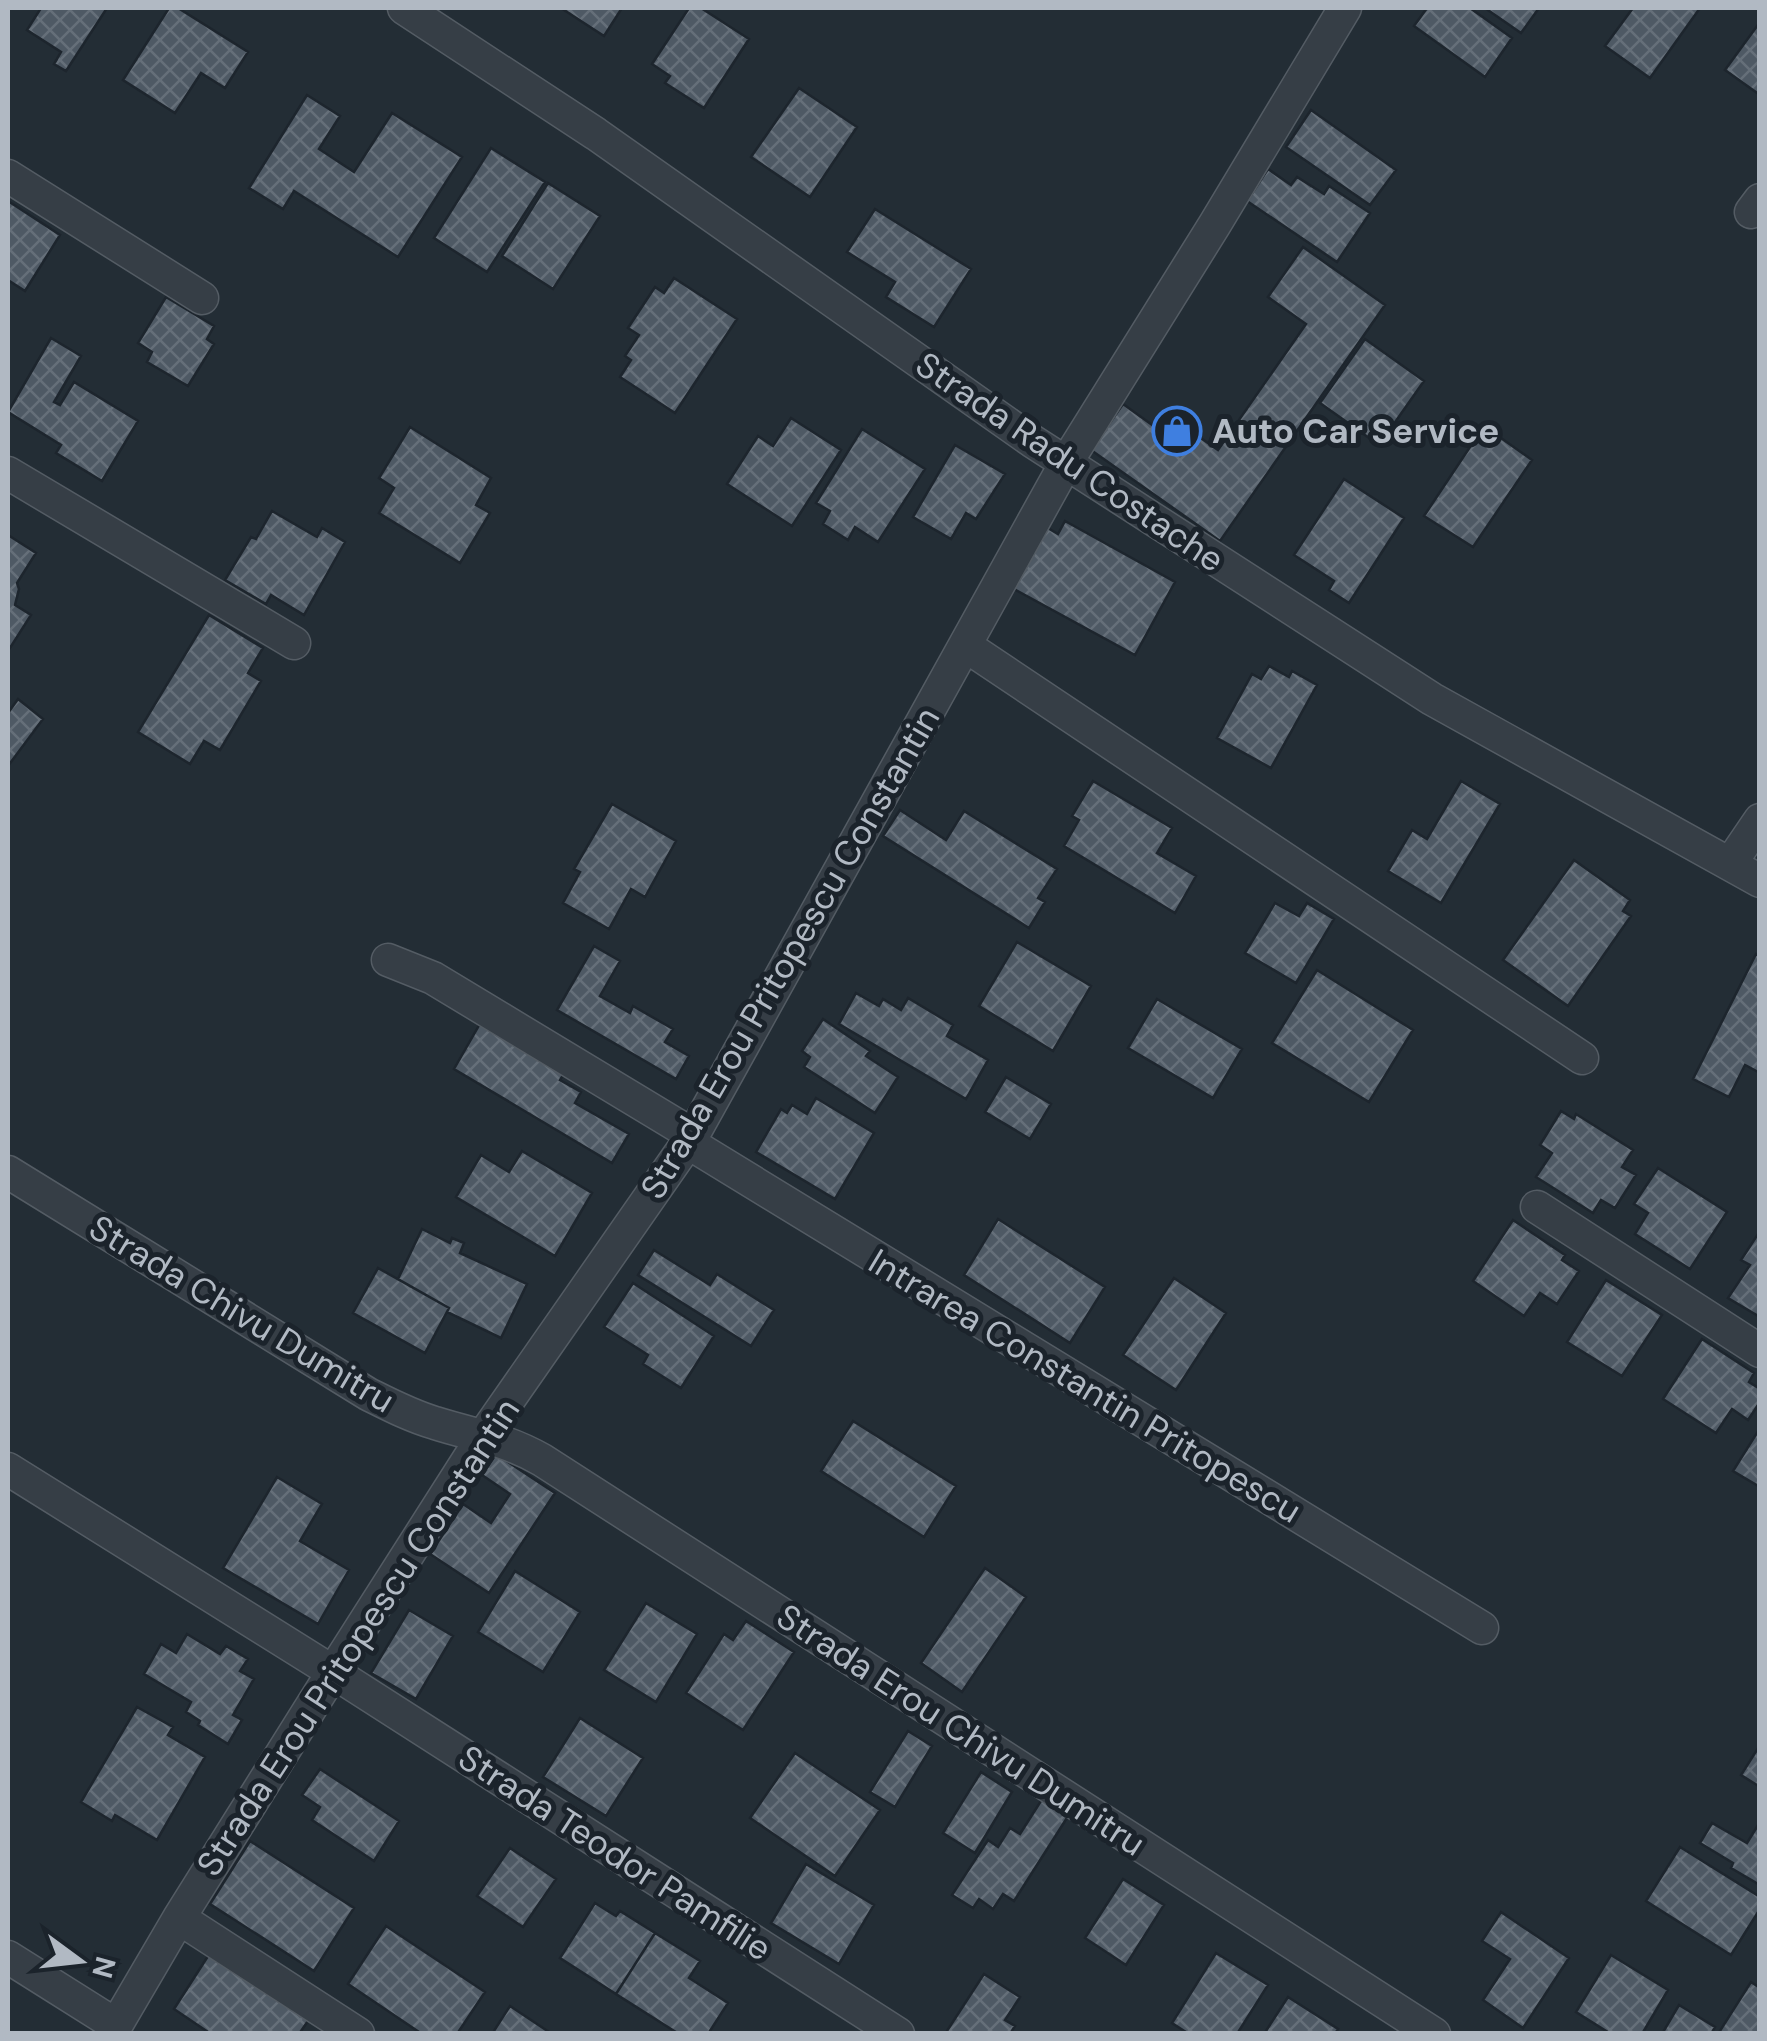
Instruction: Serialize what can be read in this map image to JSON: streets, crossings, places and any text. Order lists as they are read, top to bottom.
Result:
{
  "streets": {
    "street": [
      "Strada Radu Costache",
      "Strada Erou Pritopescu Constantin",
      "Strada Chivu Dumitru",
      "Intrarea Constantin Pritopescu",
      "Strada Erou Chivu Dumitru",
      "Strada Teodor Pamfilie"
    ]
  },
  "crossings": [
    ["Strada Radu Costache", "Strada Erou Pritopescu Constantin"],
    ["Strada Erou Pritopescu Constantin", "Strada Chivu Dumitru"],
    ["Strada Erou Pritopescu Constantin", "Intrarea Constantin Pritopescu"],
    ["Strada Erou Pritopescu Constantin", "Strada Erou Chivu Dumitru"],
    ["Strada Erou Pritopescu Constantin", "Strada Teodor Pamfilie"],
    ["Strada Chivu Dumitru", "Strada Erou Chivu Dumitru"]
  ],
  "places": {
    "shop": ["Auto Car Service"]
  },
  "north": "right"
}
